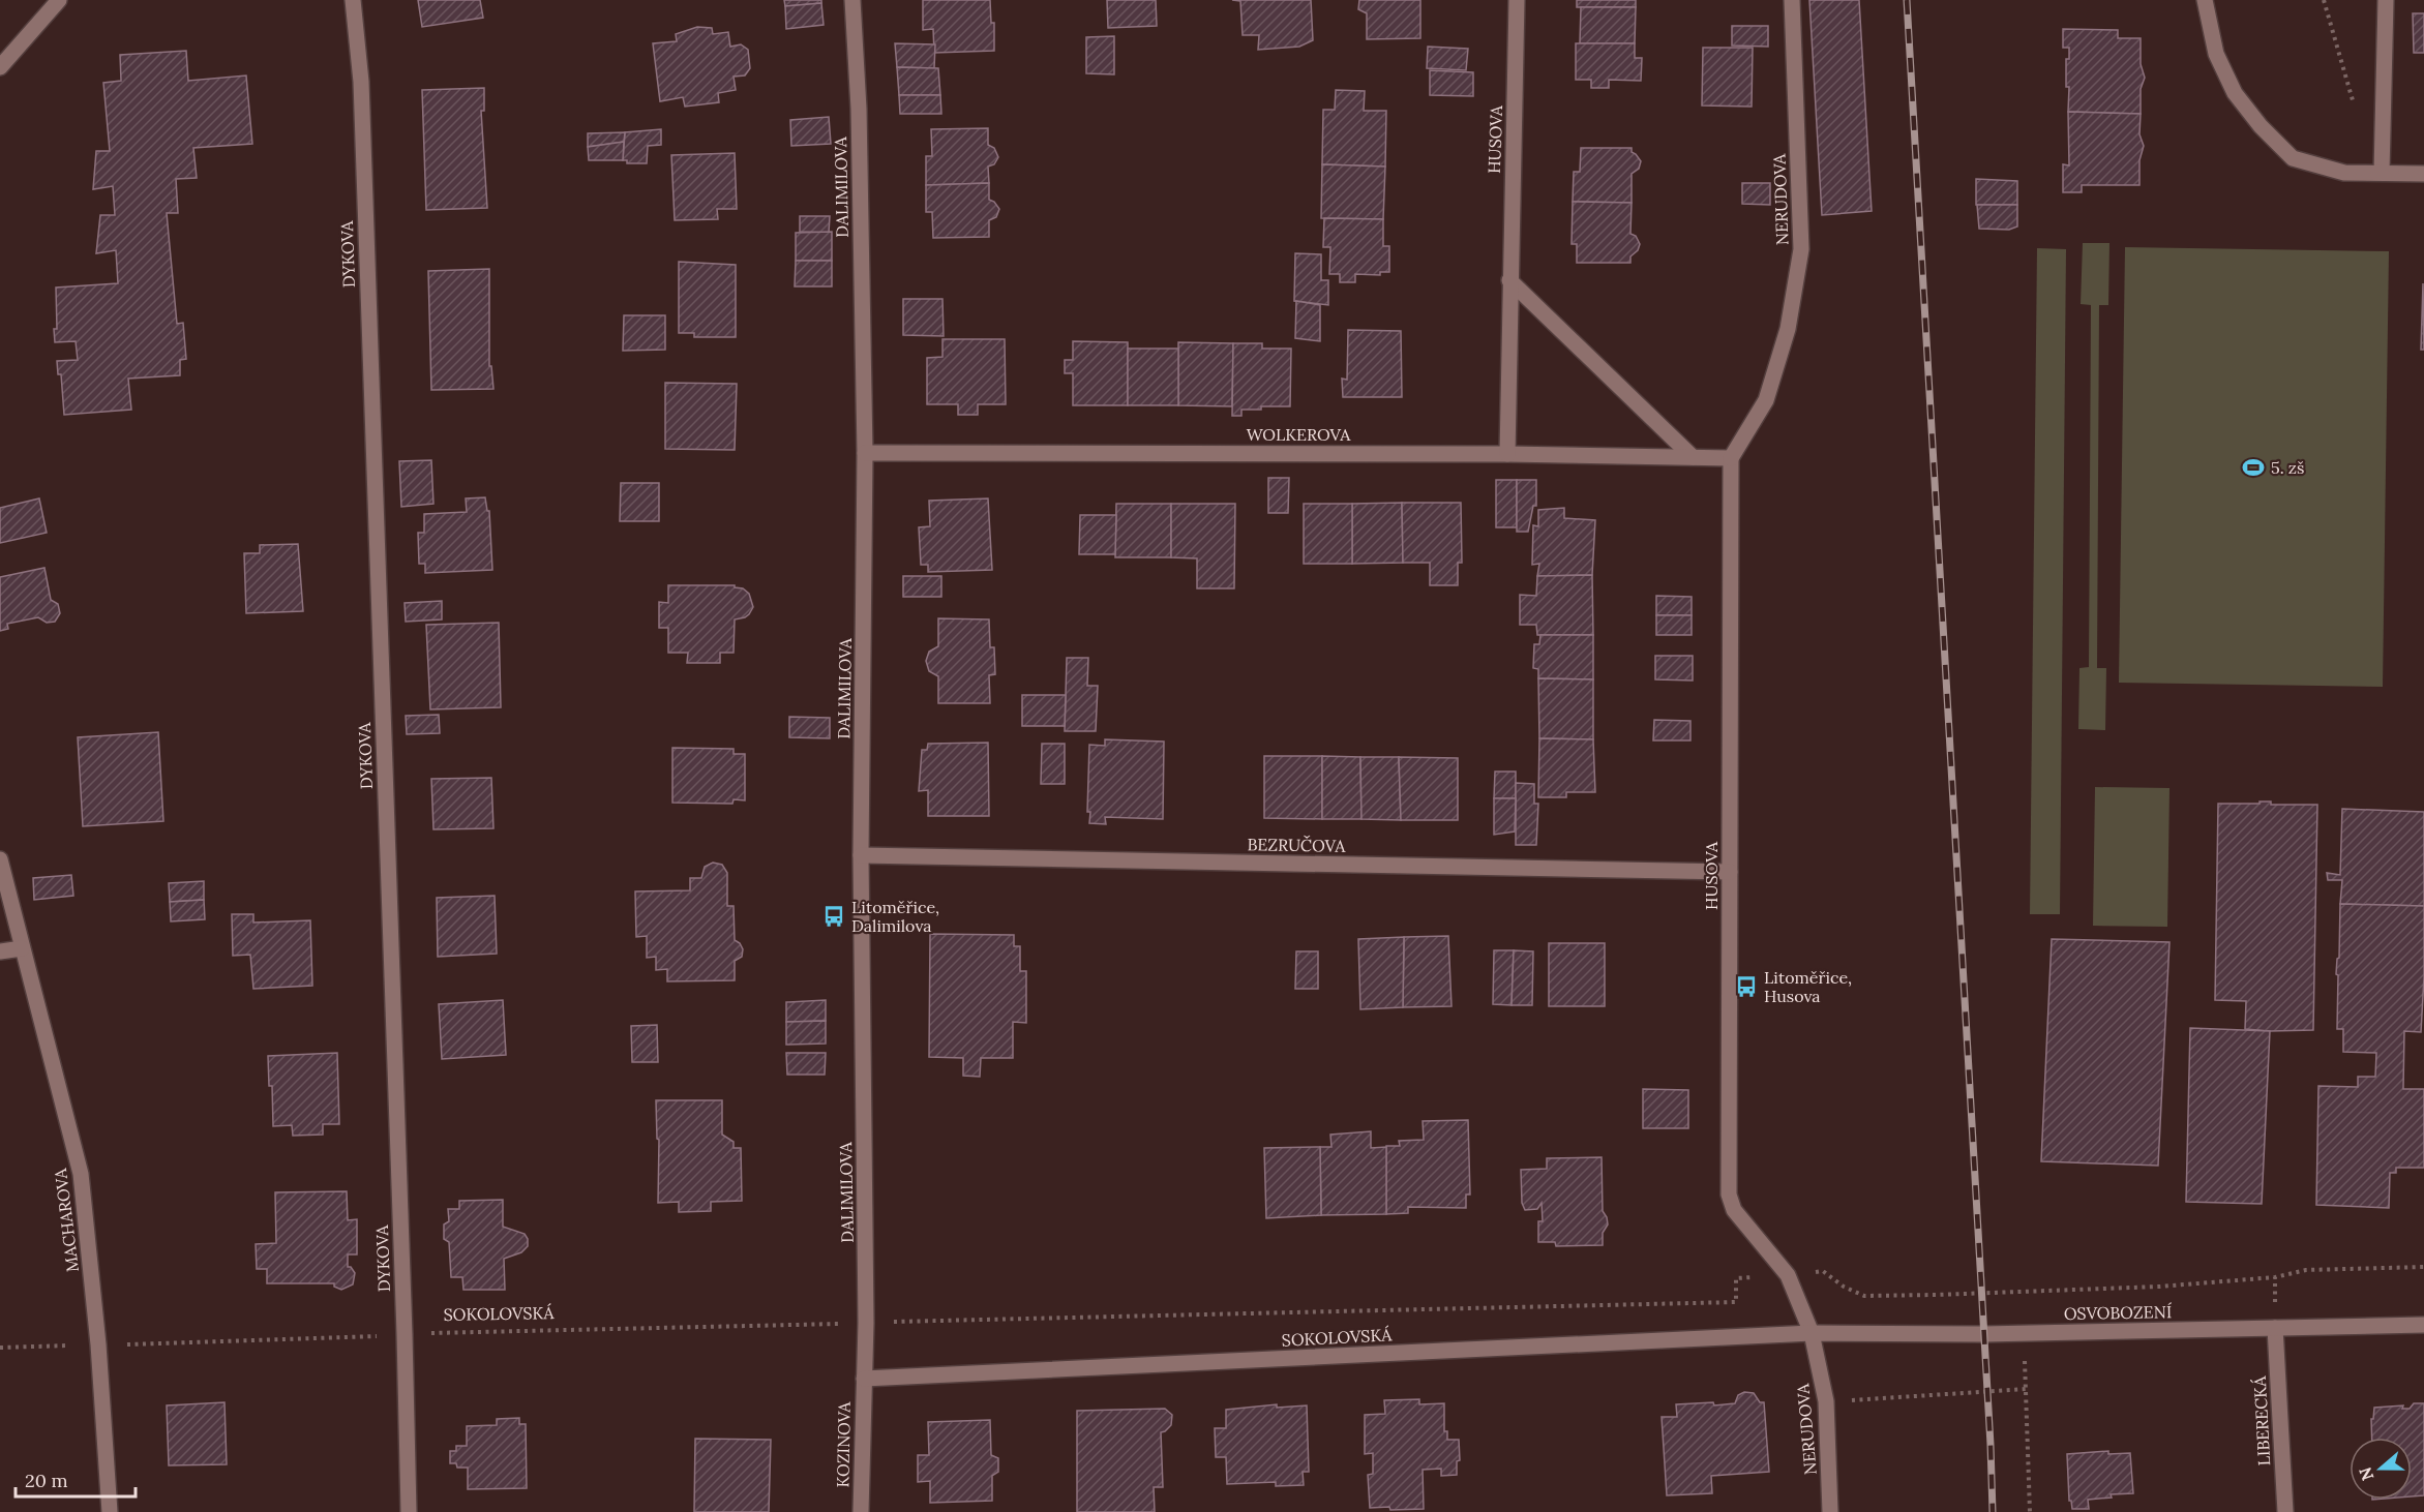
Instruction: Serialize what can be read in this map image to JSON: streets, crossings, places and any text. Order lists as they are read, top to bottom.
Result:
{
  "streets": {
    "street": [
      "HUSOVA",
      "DALIMILOVA",
      "NERUDOVA",
      "DYKOVA",
      "WOLKEROVA",
      "BEZRUČOVA",
      "MACHAROVA",
      "OSVOBOZENÍ",
      "SOKOLOVSKÁ",
      "LIBERECKÁ",
      "KOZINOVA"
    ]
  },
  "crossings": [
    ["HUSOVA", "NERUDOVA"],
    ["HUSOVA", "WOLKEROVA"],
    ["HUSOVA", "BEZRUČOVA"],
    ["DALIMILOVA", "WOLKEROVA"],
    ["DALIMILOVA", "BEZRUČOVA"],
    ["DALIMILOVA", "SOKOLOVSKÁ"],
    ["DALIMILOVA", "KOZINOVA"],
    ["NERUDOVA", "WOLKEROVA"],
    ["NERUDOVA", "OSVOBOZENÍ"],
    ["NERUDOVA", "SOKOLOVSKÁ"],
    ["DYKOVA", "SOKOLOVSKÁ"],
    ["OSVOBOZENÍ", "SOKOLOVSKÁ"],
    ["OSVOBOZENÍ", "LIBERECKÁ"],
    ["SOKOLOVSKÁ", "KOZINOVA"]
  ],
  "places": {
    "sports": ["5. zš"],
    "bus stop": ["Litoměřice, Dalimilova", "Litoměřice, Husova"]
  },
  "scale_bar": "20 m",
  "north": "left"
}
